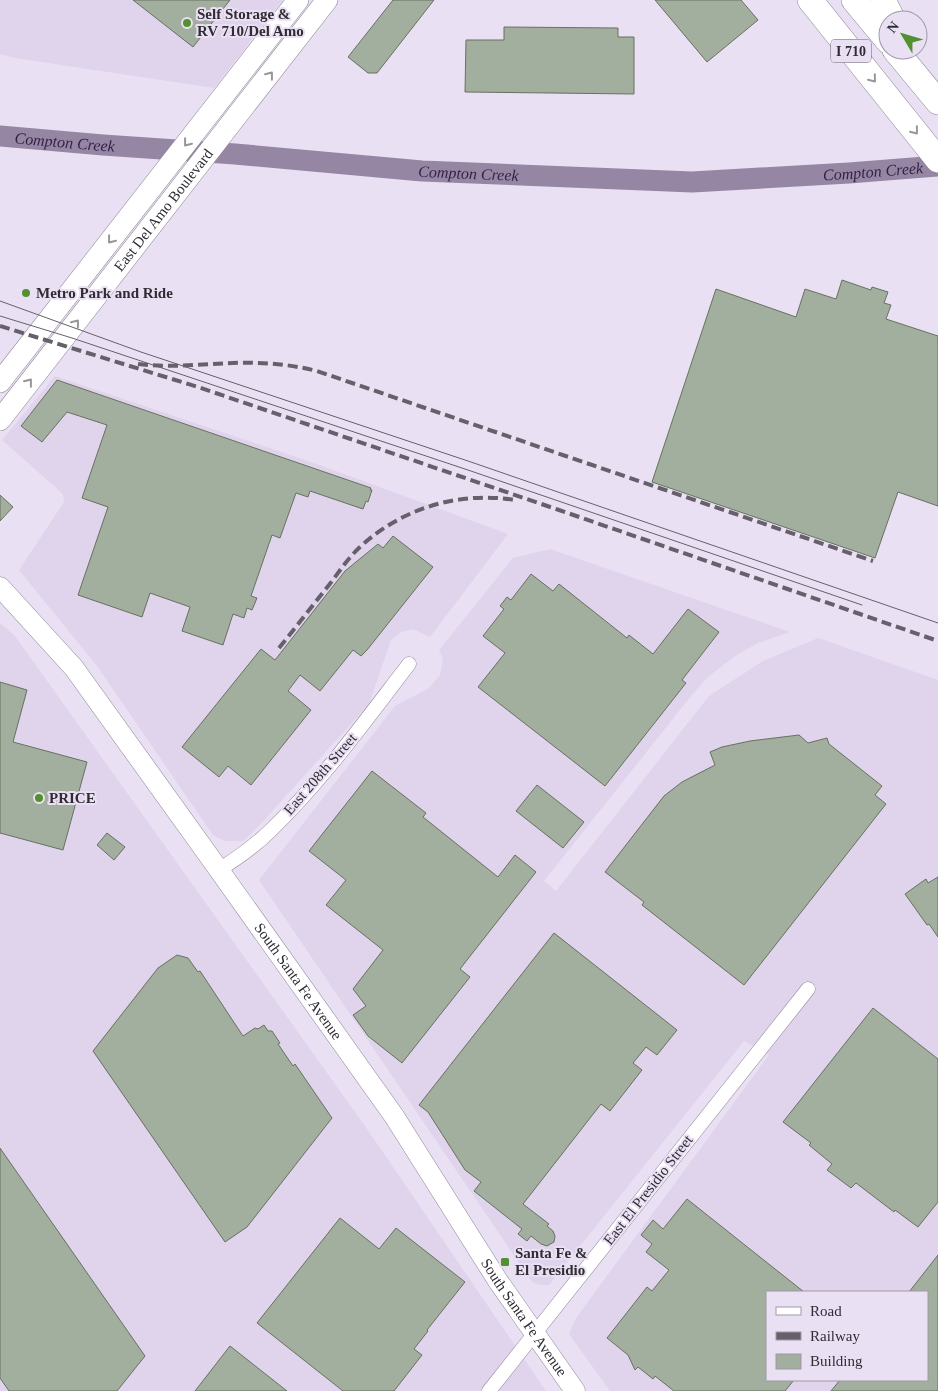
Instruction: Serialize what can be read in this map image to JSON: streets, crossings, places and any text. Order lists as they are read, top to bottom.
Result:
{
  "streets": {
    "highway": ["I 710"],
    "main road": ["East Del Amo Boulevard", "South Santa Fe Avenue"],
    "street": ["East 208th Street", "East El Presidio Street"]
  },
  "crossings": [
    ["East 208th Street", "South Santa Fe Avenue"],
    ["South Santa Fe Avenue", "East El Presidio Street"]
  ],
  "water": ["Compton Creek"],
  "places": {
    "other": ["Self Storage & RV 710/Del Amo", "Metro Park and Ride", "PRICE"],
    "transit": ["Santa Fe & El Presidio"]
  },
  "legend": ["Road", "Railway", "Building"],
  "north": "top left"
}
